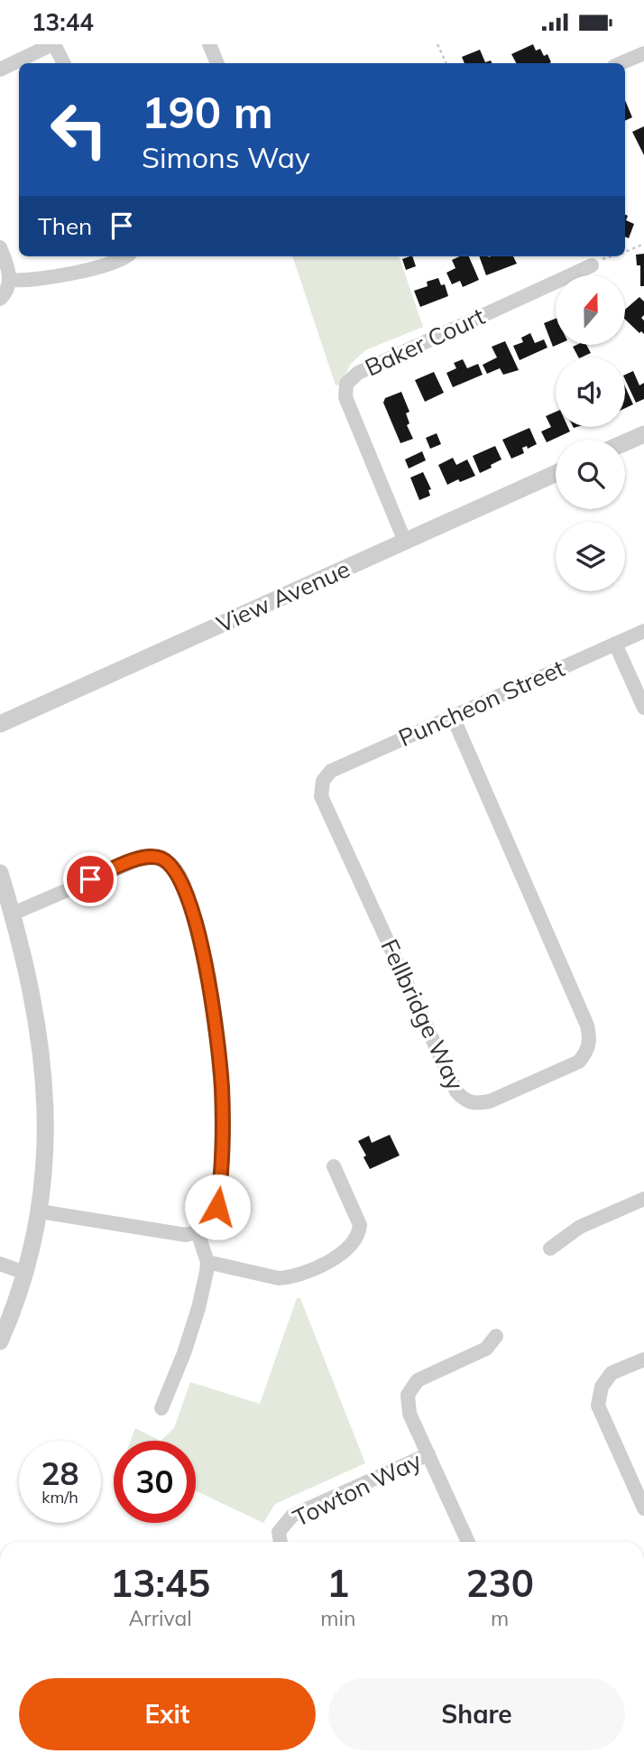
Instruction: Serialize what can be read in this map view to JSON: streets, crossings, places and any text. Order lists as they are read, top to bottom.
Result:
{
  "streets": {
    "street": [
      "Baker Court",
      "View Avenue",
      "Puncheon Street",
      "Fellbridge Way",
      "Towton Way"
    ]
  },
  "crossings": [
    ["Baker Court", "View Avenue"],
    ["Puncheon Street", "Fellbridge Way"]
  ],
  "north": "top",
  "page": {
    "status": "13:44",
    "turn": ["190 m", "Simons Way"],
    "then": "Then",
    "speed": "28 km/h",
    "limit": "30",
    "eta": [
      "13:45",
      "Arrival",
      "1",
      "min",
      "230",
      "m"
    ],
    "buttons": ["Exit", "Share"]
  }
}
